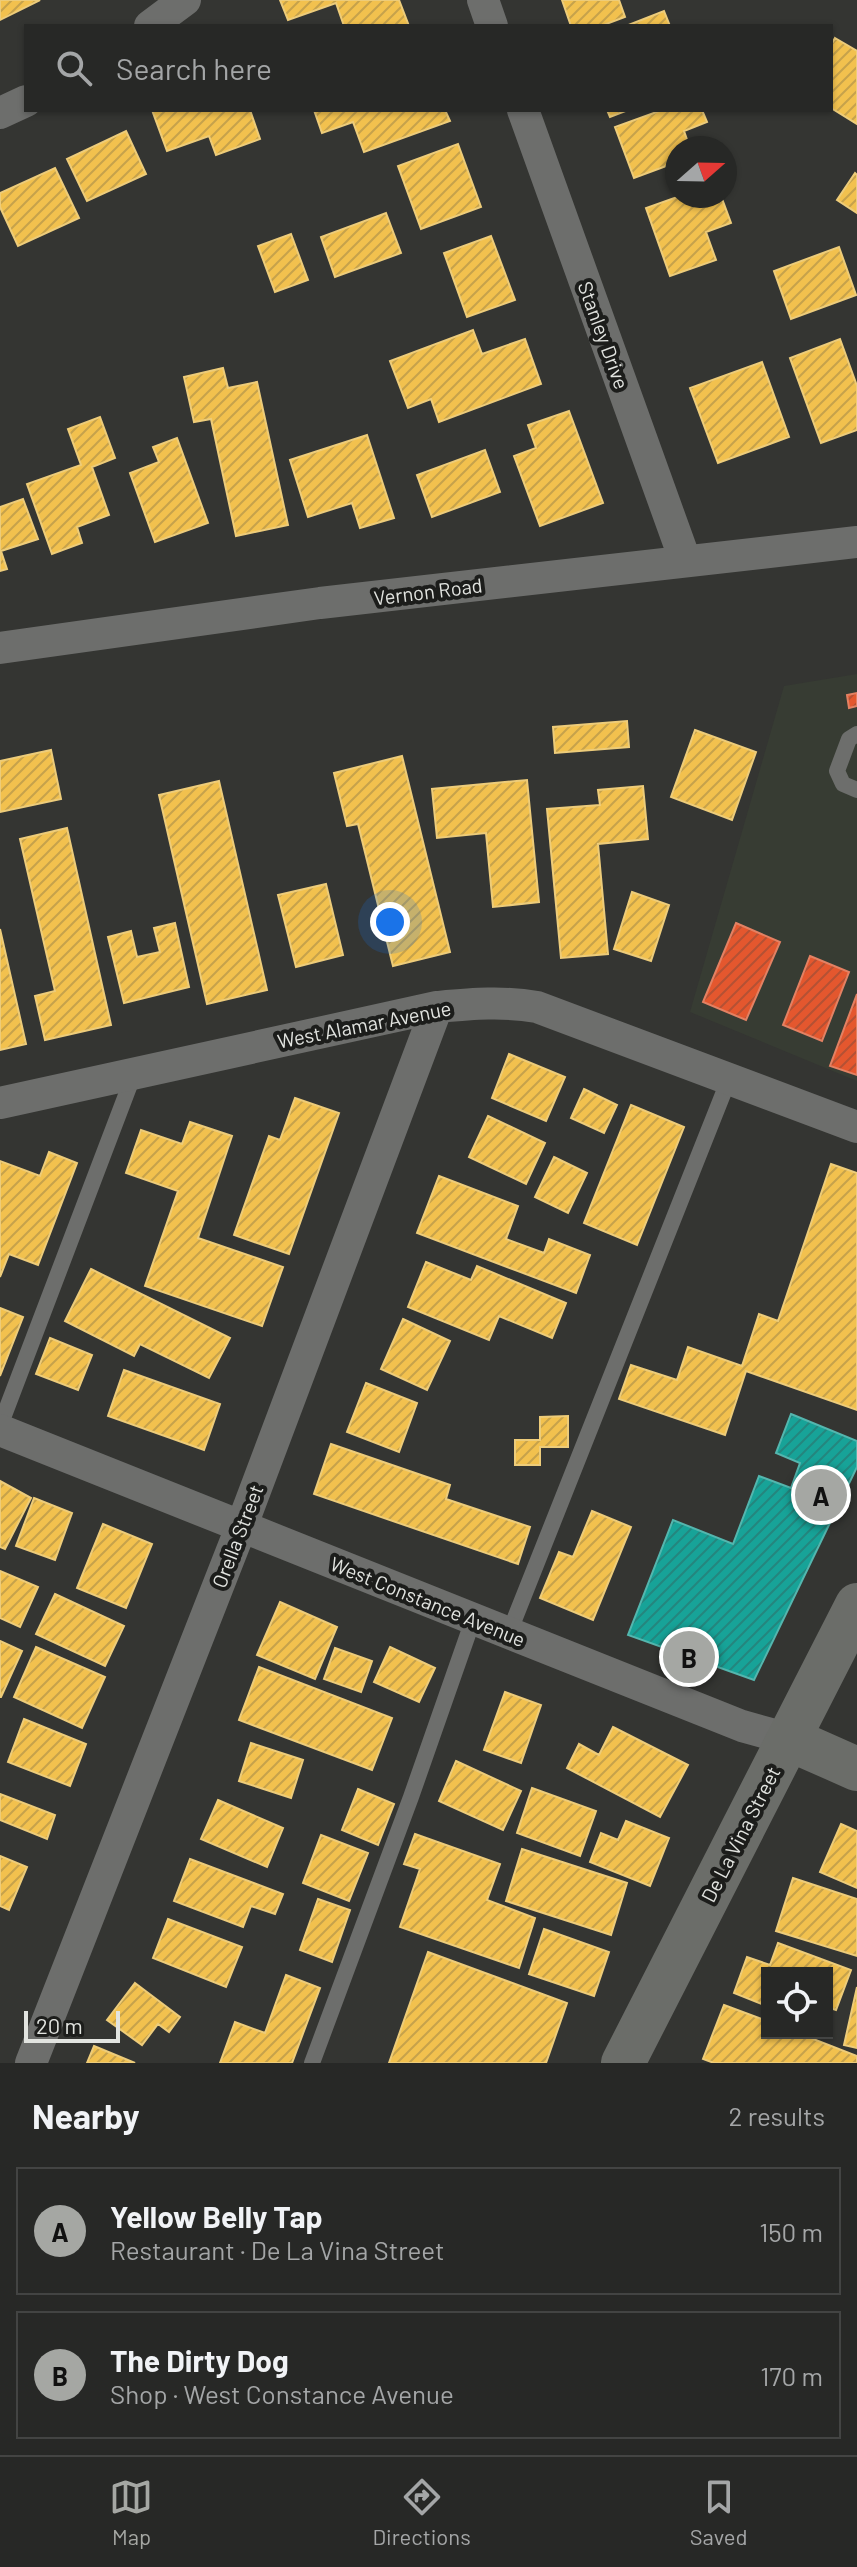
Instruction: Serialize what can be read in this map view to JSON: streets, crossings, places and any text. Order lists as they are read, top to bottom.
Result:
{
  "streets": {
    "street": [
      "Stanley Drive",
      "Vernon Road",
      "West Alamar Avenue",
      "Orella Street",
      "West Constance Avenue",
      "De La Vina Street"
    ]
  },
  "crossings": [
    ["Stanley Drive", "Vernon Road"],
    ["West Alamar Avenue", "Orella Street"],
    ["Orella Street", "West Constance Avenue"],
    ["West Constance Avenue", "De La Vina Street"]
  ],
  "scale_bar": "20 m",
  "north": "right",
  "page": {
    "search": "Search here",
    "pins": ["A", "B"],
    "scale": "20 m",
    "heading": ["Nearby", "2 results"],
    "list": [
      {
        "mark": "A",
        "name": "Yellow Belly Tap",
        "note": "Restaurant · De La Vina Street",
        "value": "150 m"
      },
      {
        "mark": "B",
        "name": "The Dirty Dog",
        "note": "Shop · West Constance Avenue",
        "value": "170 m"
      }
    ],
    "nav": ["Map", "Directions", "Saved"]
  }
}
